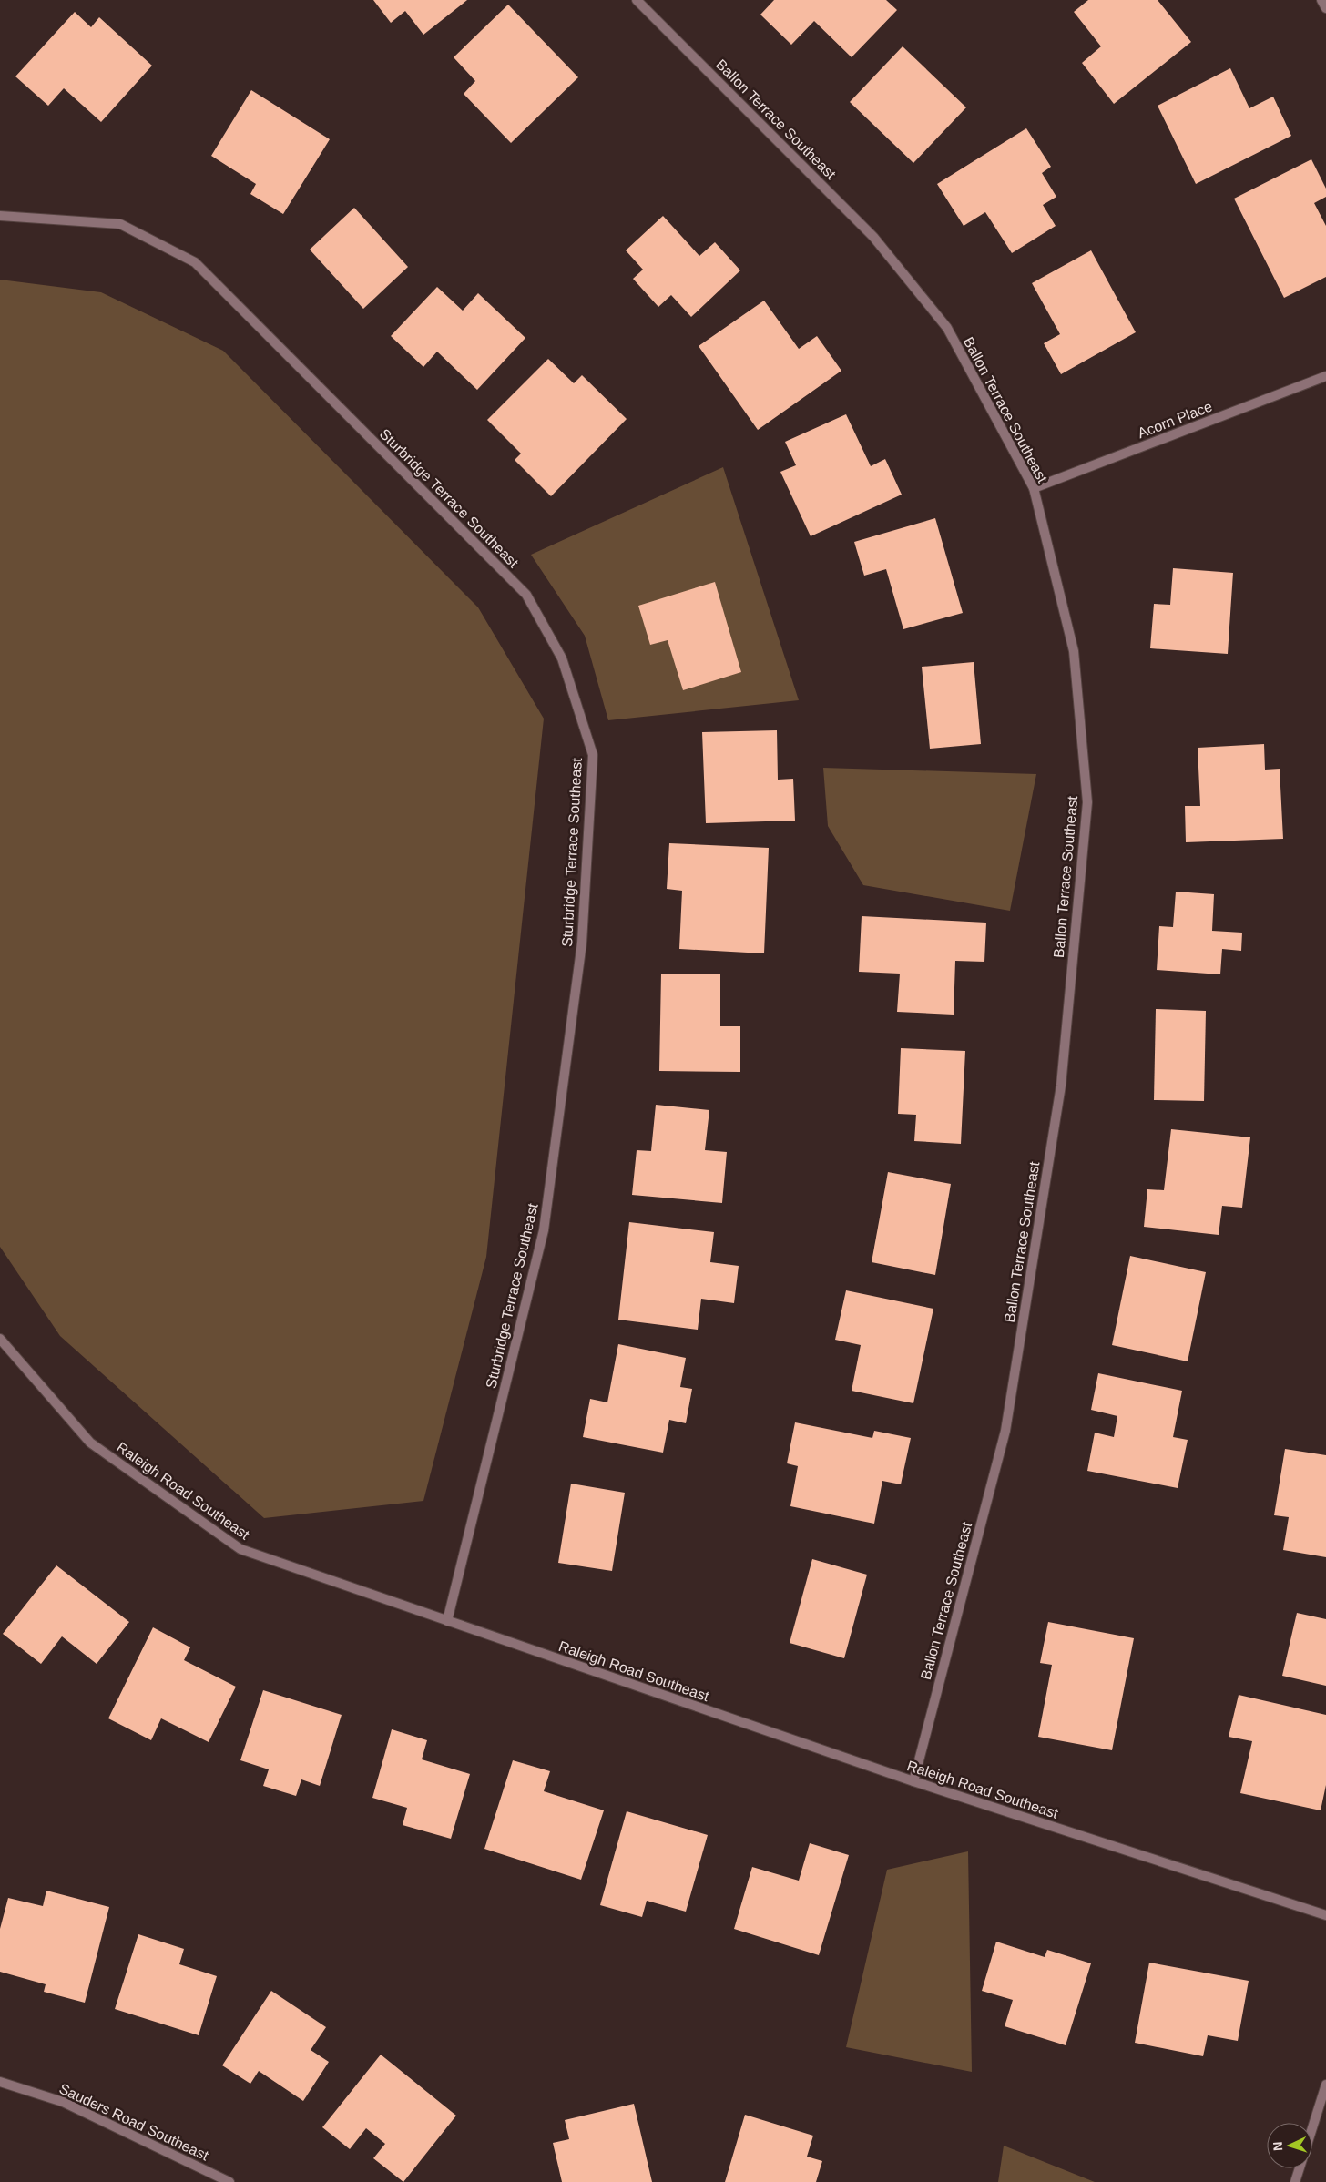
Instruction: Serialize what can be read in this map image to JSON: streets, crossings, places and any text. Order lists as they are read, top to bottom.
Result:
{
  "streets": {
    "street": [
      "Ballon Terrace Southeast",
      "Acorn Place",
      "Sturbridge Terrace Southeast",
      "Raleigh Road Southeast",
      "Sauders Road Southeast"
    ]
  },
  "crossings": [
    ["Ballon Terrace Southeast", "Acorn Place"],
    ["Ballon Terrace Southeast", "Raleigh Road Southeast"],
    ["Sturbridge Terrace Southeast", "Raleigh Road Southeast"]
  ],
  "north": "left"
}
